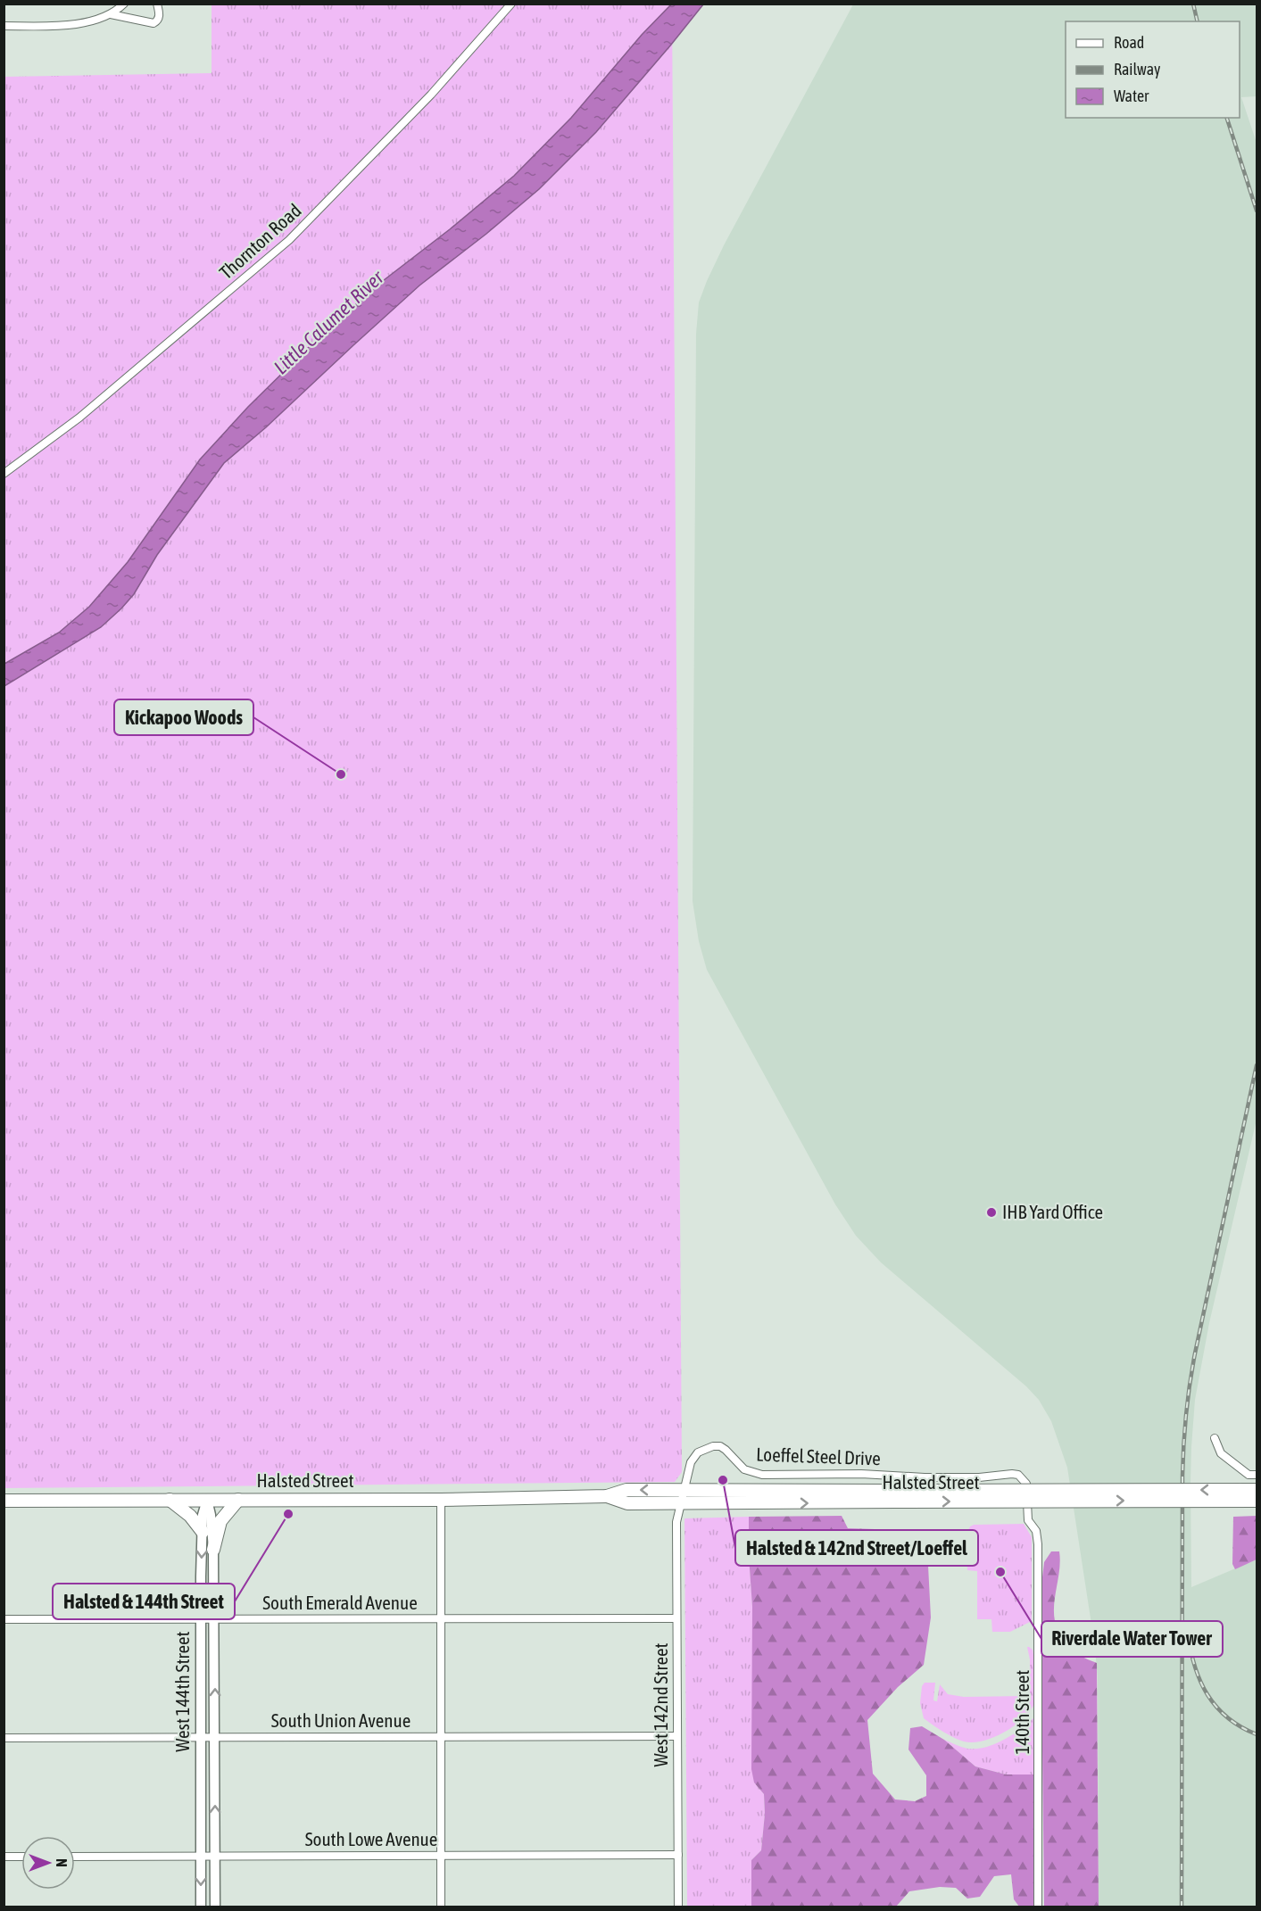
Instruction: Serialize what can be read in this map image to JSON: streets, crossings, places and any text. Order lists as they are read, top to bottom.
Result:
{
  "streets": {
    "main road": ["Halsted Street"],
    "street": [
      "Thornton Road",
      "Loeffel Steel Drive",
      "South Emerald Avenue",
      "West 144th Street",
      "West 142nd Street",
      "140th Street",
      "South Union Avenue",
      "South Lowe Avenue"
    ]
  },
  "crossings": [
    ["Loeffel Steel Drive", "Halsted Street"],
    ["Loeffel Steel Drive", "West 142nd Street"],
    ["Loeffel Steel Drive", "140th Street"],
    ["Halsted Street", "West 144th Street"],
    ["Halsted Street", "West 142nd Street"],
    ["South Emerald Avenue", "West 144th Street"],
    ["South Emerald Avenue", "West 142nd Street"],
    ["West 144th Street", "South Union Avenue"],
    ["West 144th Street", "South Lowe Avenue"],
    ["West 142nd Street", "South Union Avenue"],
    ["West 142nd Street", "South Lowe Avenue"]
  ],
  "water": ["Little Calumet River"],
  "places": [
    "Kickapoo Woods",
    "IHB Yard Office",
    "Halsted & 142nd Street/Loeffel",
    "Halsted & 144th Street",
    "Riverdale Water Tower"
  ],
  "legend": ["Road", "Railway", "Water"],
  "north": "right"
}
